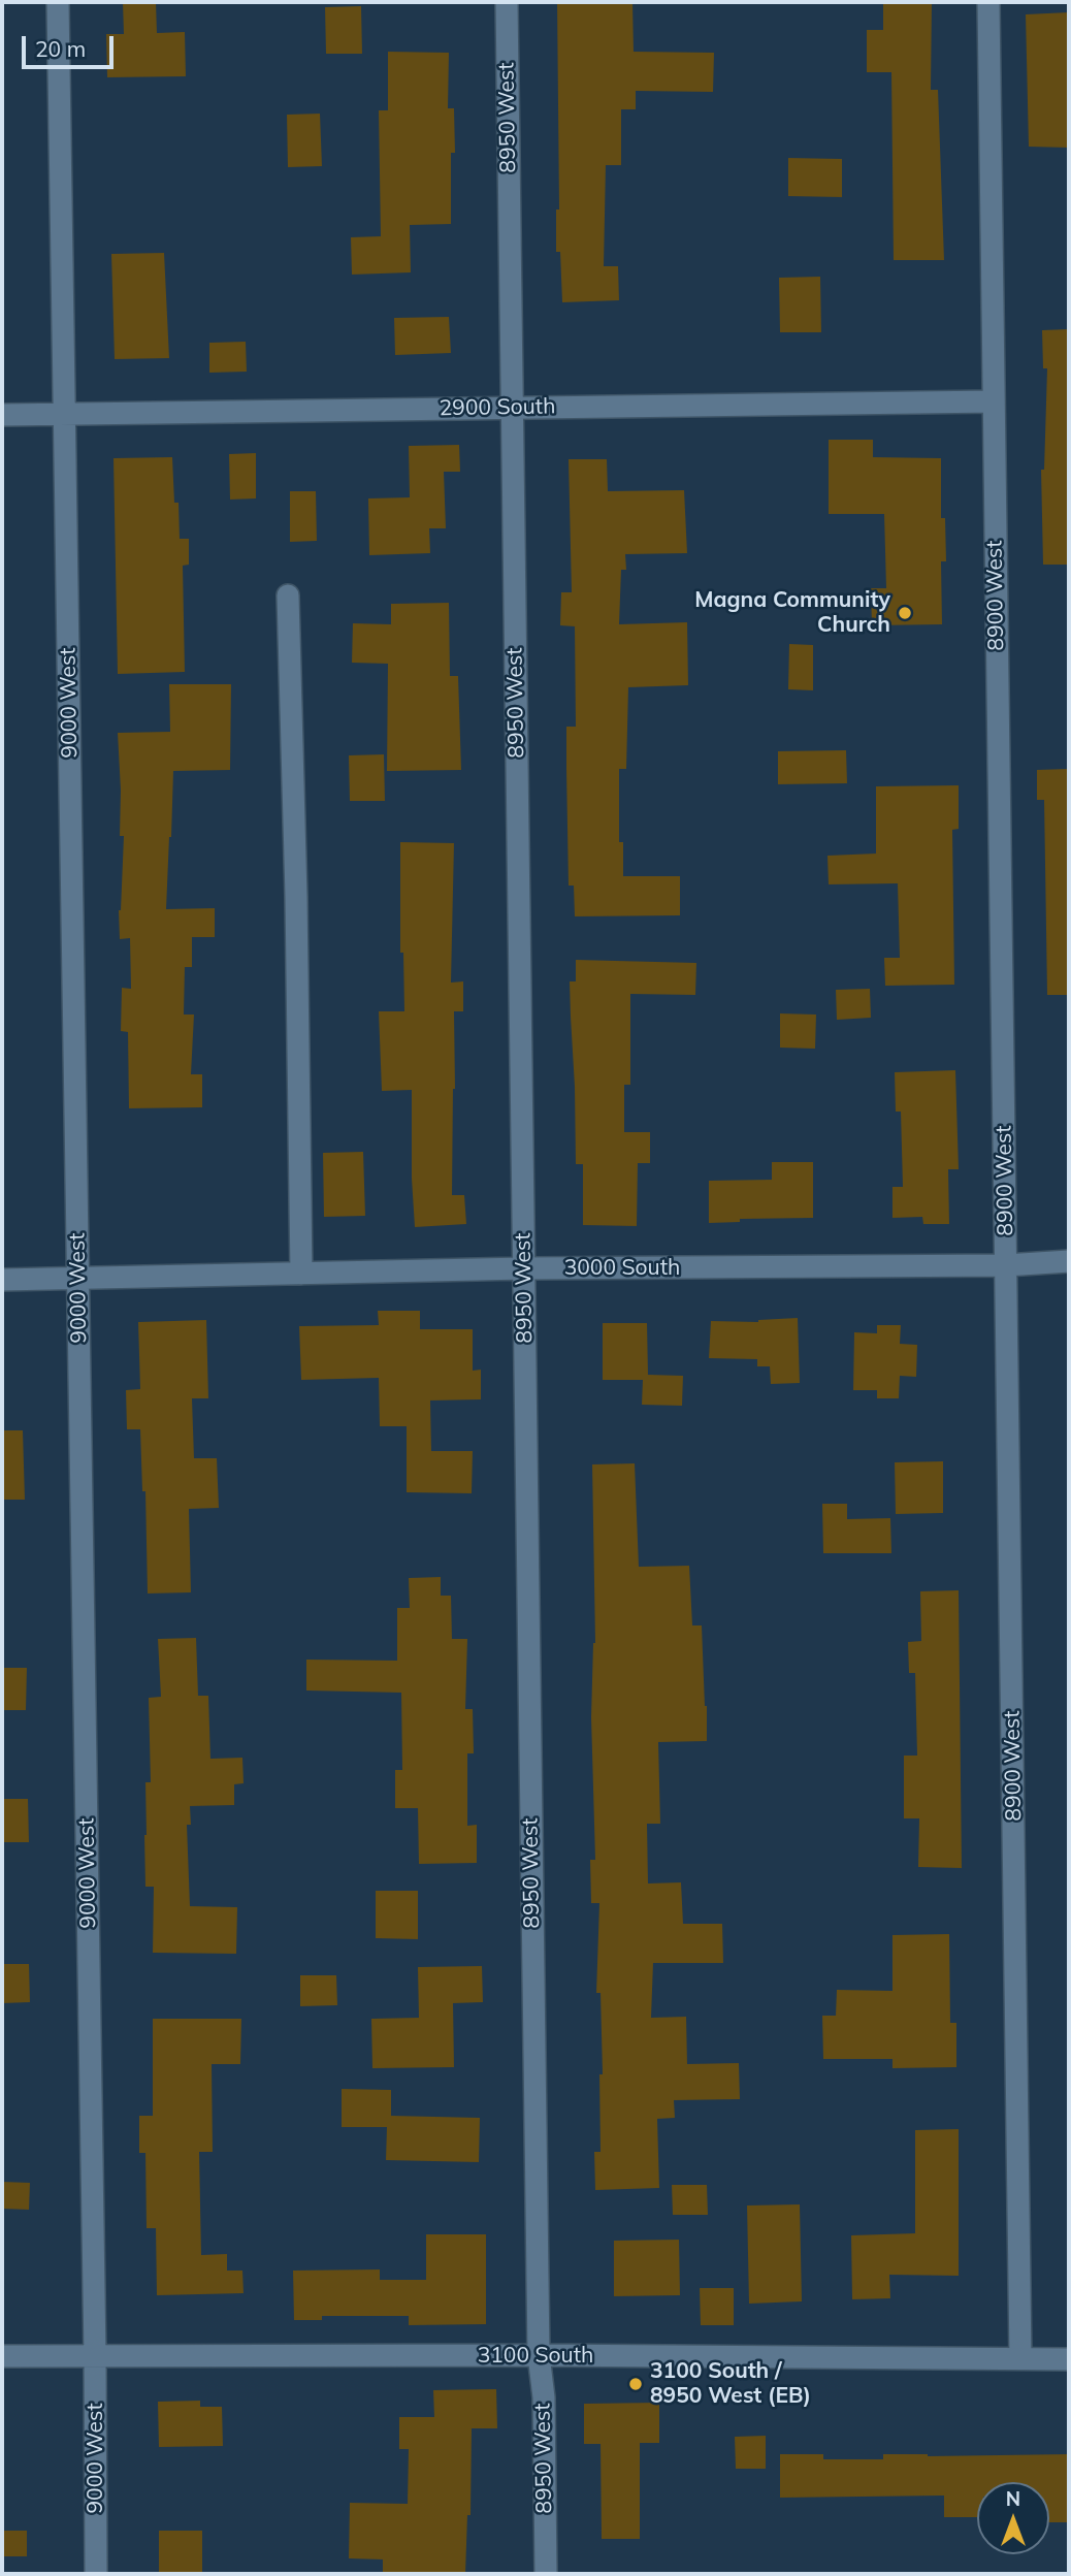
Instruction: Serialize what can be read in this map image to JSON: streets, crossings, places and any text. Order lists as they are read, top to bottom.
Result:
{
  "streets": {
    "street": [
      "8950 West",
      "2900 South",
      "8900 West",
      "9000 West",
      "3000 South",
      "3100 South"
    ]
  },
  "crossings": [
    ["8950 West", "2900 South"],
    ["8950 West", "3000 South"],
    ["8950 West", "3100 South"],
    ["2900 South", "8900 West"],
    ["2900 South", "9000 West"],
    ["8900 West", "3000 South"],
    ["8900 West", "3100 South"],
    ["9000 West", "3000 South"],
    ["9000 West", "3100 South"]
  ],
  "places": ["Magna Community Church", "3100 South / 8950 West (EB)"],
  "scale_bar": "20 m",
  "north": "top"
}
